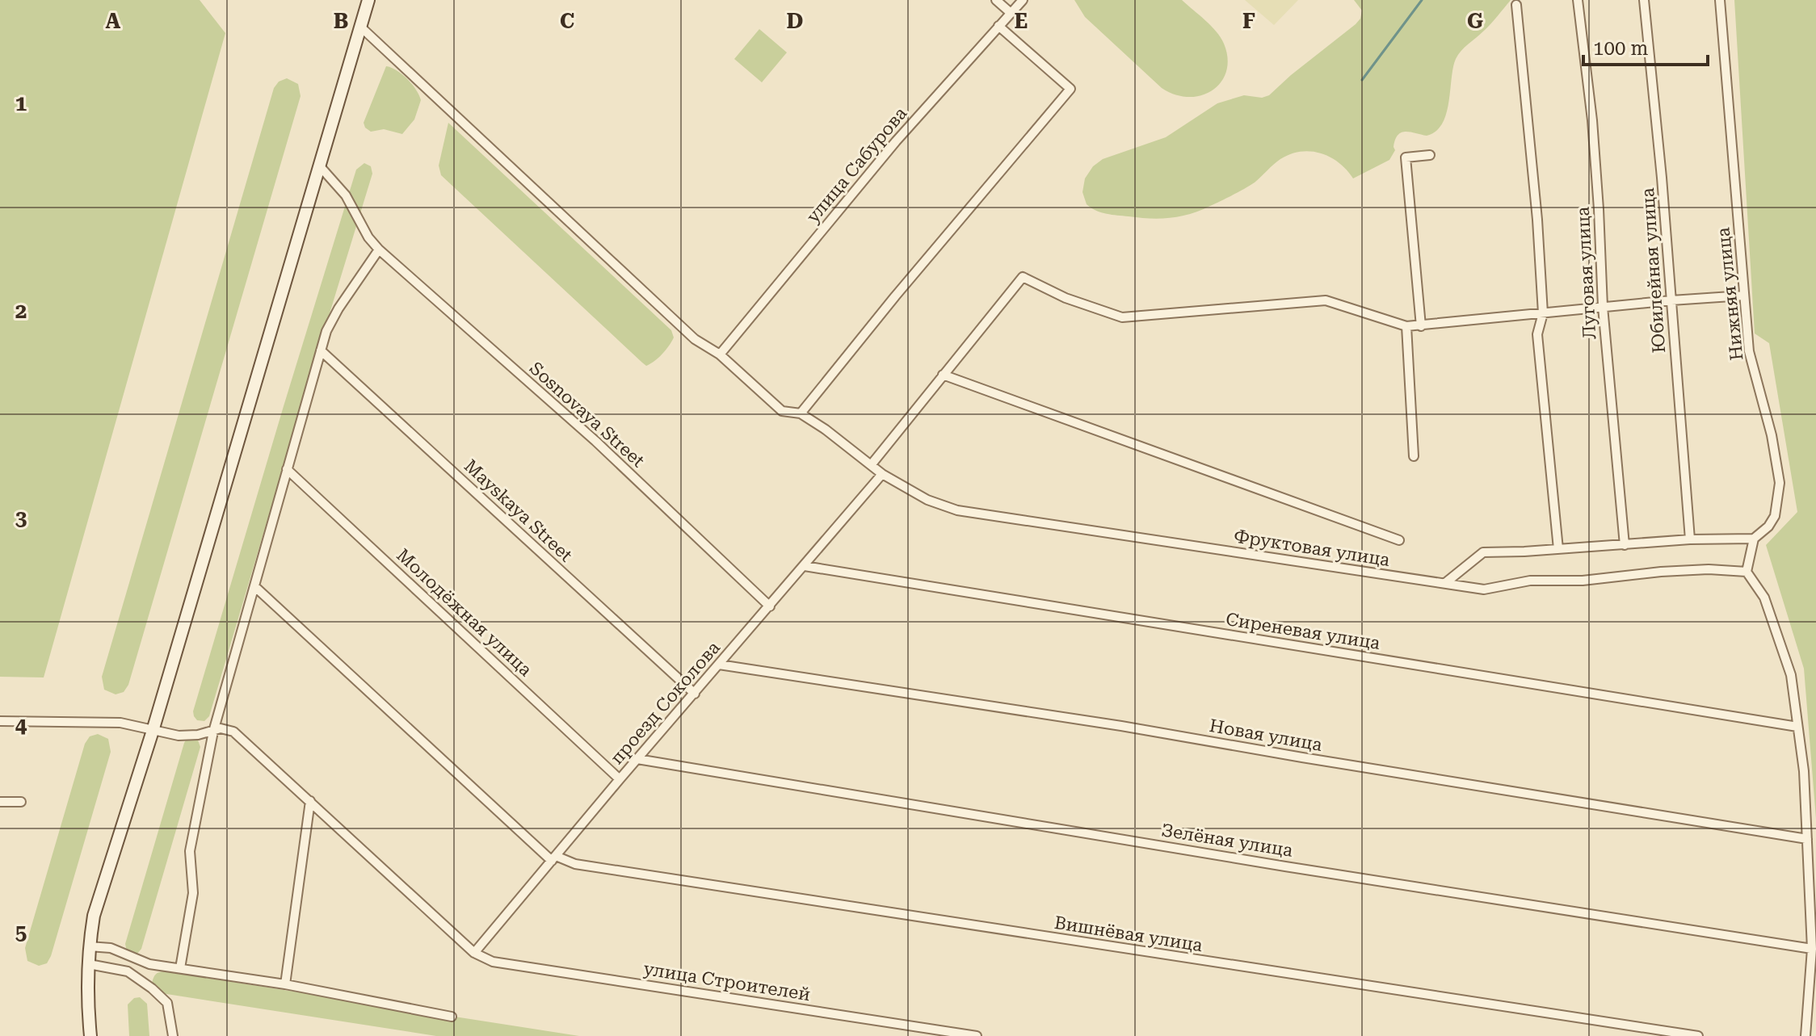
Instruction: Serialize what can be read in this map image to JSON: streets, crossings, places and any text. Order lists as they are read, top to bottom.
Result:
{
  "streets": {
    "street": [
      "улица Сабурова",
      "Юбилейная улица",
      "Луговая улица",
      "Нижняя улица",
      "Sosnovaya Street",
      "Mayskaya Street",
      "Фруктовая улица",
      "Молодёжная улица",
      "Сиреневая улица",
      "проезд Соколова",
      "Новая улица",
      "Зелёная улица",
      "Вишнёвая улица",
      "улица Строителей"
    ]
  },
  "crossings": [
    ["улица Сабурова", "Фруктовая улица"],
    ["Нижняя улица", "Фруктовая улица"],
    ["Sosnovaya Street", "проезд Соколова"],
    ["Mayskaya Street", "проезд Соколова"],
    ["Фруктовая улица", "проезд Соколова"],
    ["Молодёжная улица", "проезд Соколова"],
    ["Сиреневая улица", "проезд Соколова"],
    ["проезд Соколова", "Новая улица"],
    ["проезд Соколова", "Зелёная улица"],
    ["проезд Соколова", "Вишнёвая улица"],
    ["проезд Соколова", "улица Строителей"]
  ],
  "scale_bar": "100 m",
  "grid": {
    "columns": [
      "A",
      "B",
      "C",
      "D",
      "E",
      "F",
      "G"
    ],
    "rows": [
      "1",
      "2",
      "3",
      "4",
      "5"
    ]
  }
}
